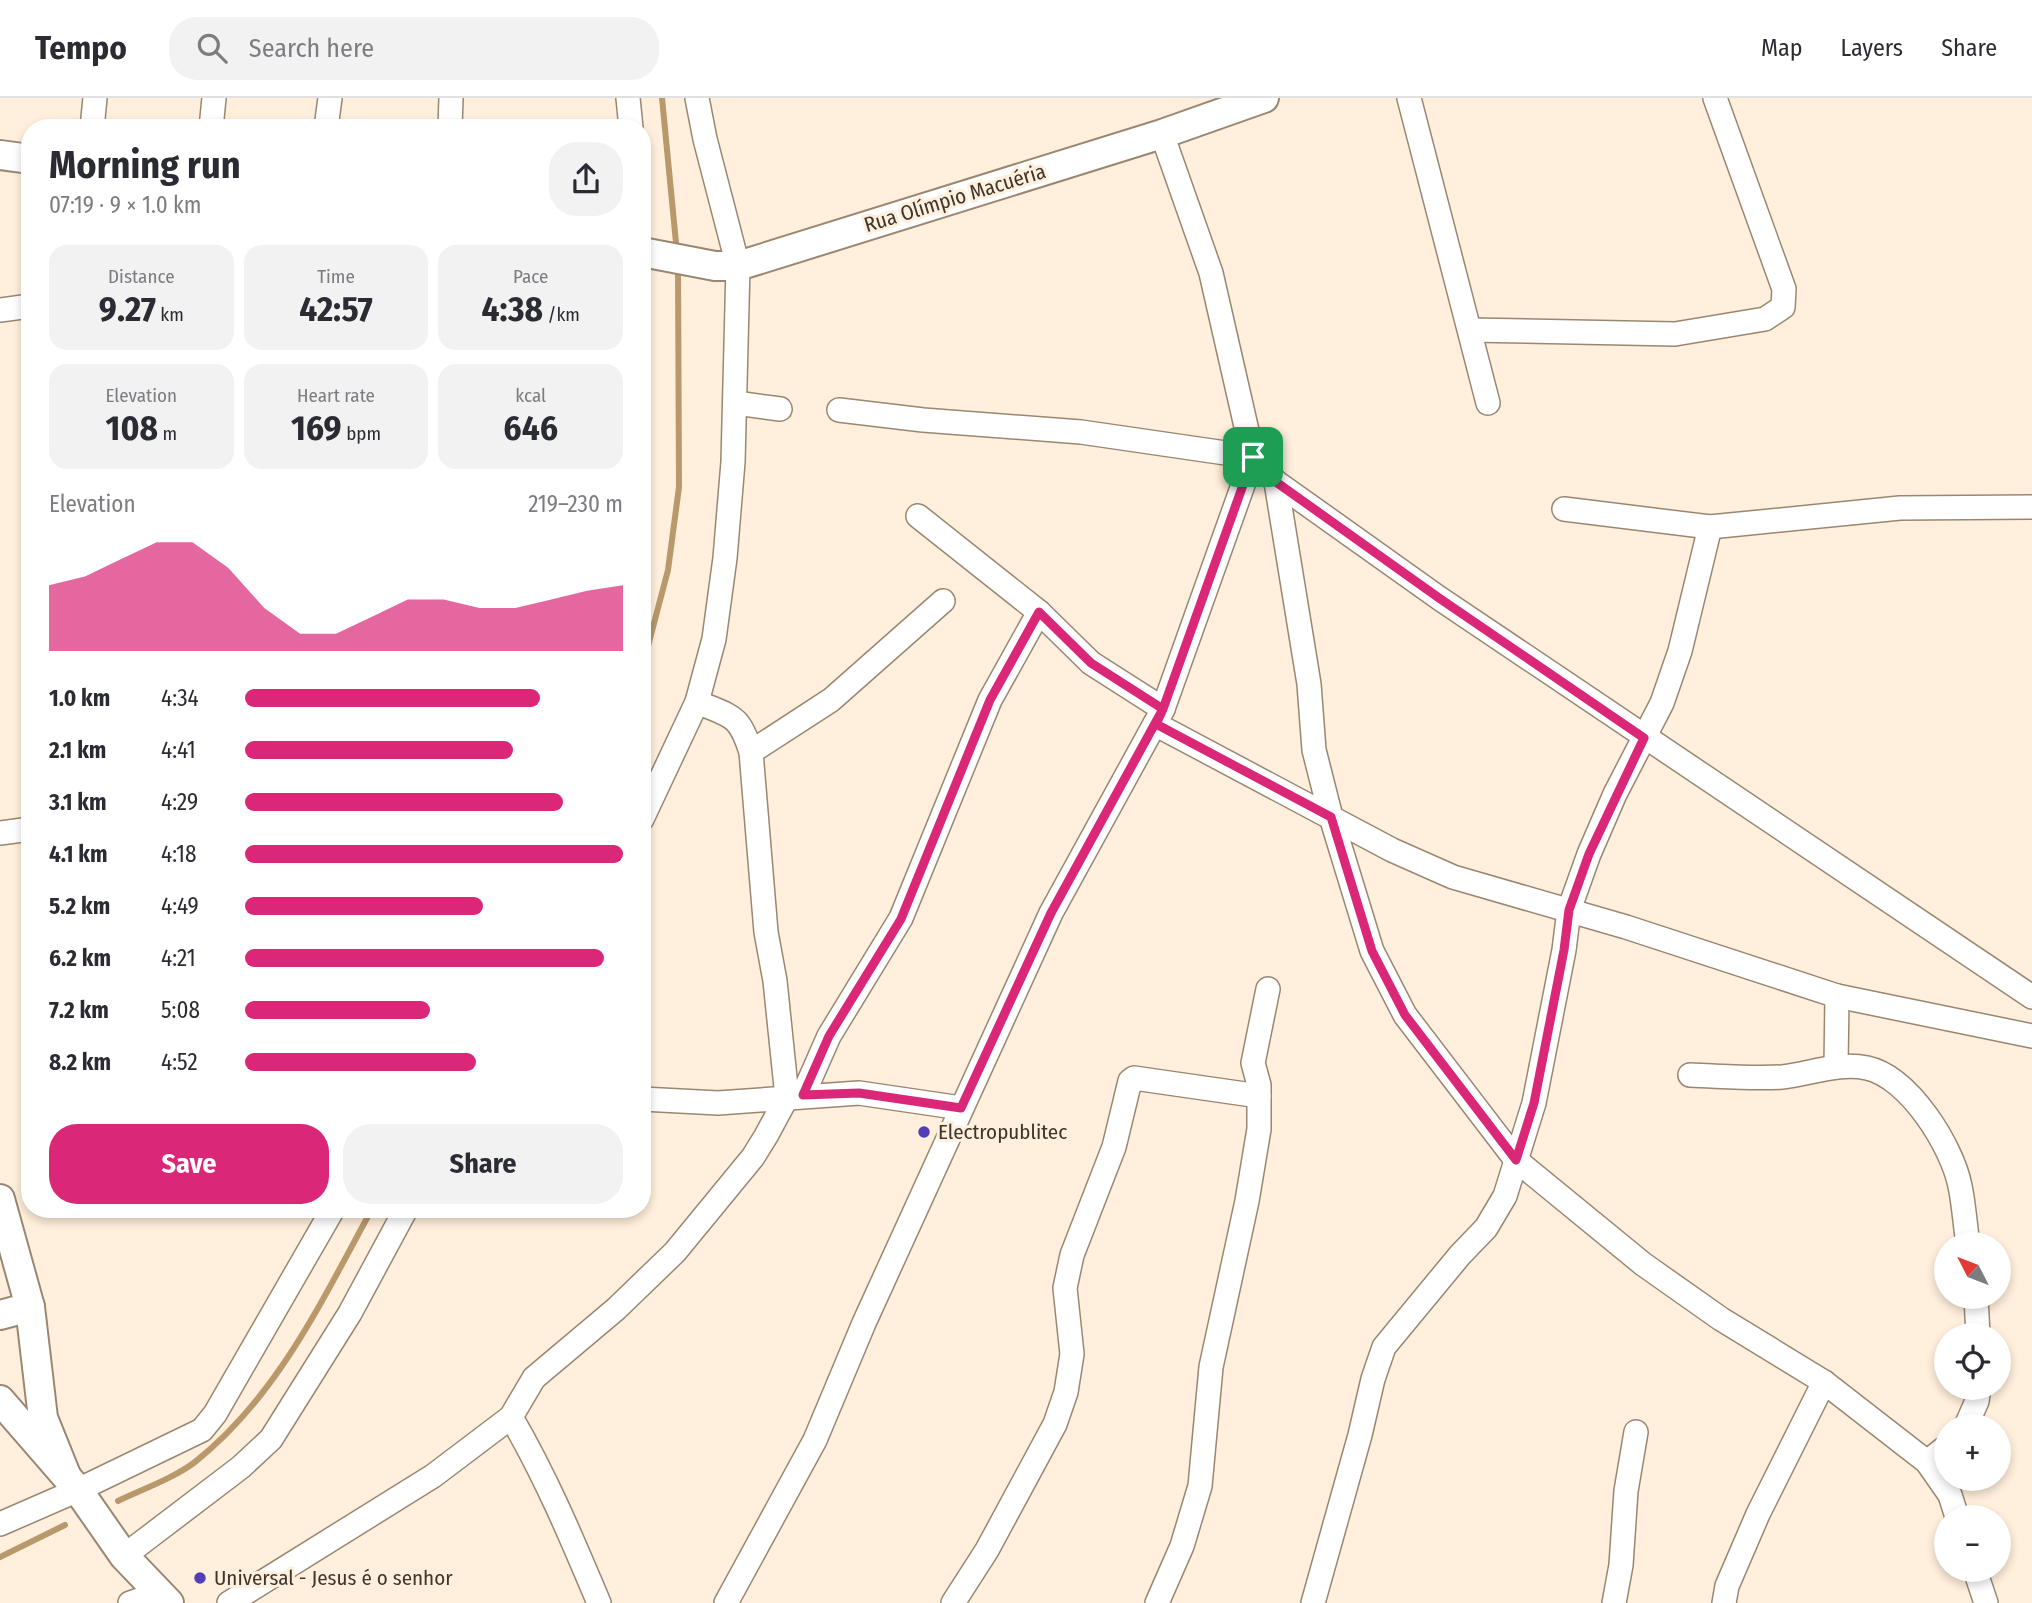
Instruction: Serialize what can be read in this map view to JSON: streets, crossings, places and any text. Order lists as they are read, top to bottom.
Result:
{
  "streets": {
    "street": ["Rua Olímpio Macuéria"]
  },
  "places": ["Electropublitec", "Universal - Jesus é o senhor"],
  "north": "top left",
  "page": {
    "header": "Tempo",
    "search": "Search here",
    "nav": ["Map", "Layers", "Share"],
    "heading": ["Morning run", "07:19 · 9 × 1.0 km"],
    "stats": [
      ["Distance", "9.27 km"],
      ["Time", "42:57"],
      ["Pace", "4:38 /km"],
      ["Elevation", "108 m"],
      ["Heart rate", "169 bpm"],
      ["kcal", "646"]
    ],
    "chart": ["Elevation", "219–230 m"],
    "list": [
      {
        "name": "1.0 km",
        "note": "4:34"
      },
      {
        "name": "2.1 km",
        "note": "4:41"
      },
      {
        "name": "3.1 km",
        "note": "4:29"
      },
      {
        "name": "4.1 km",
        "note": "4:18"
      },
      {
        "name": "5.2 km",
        "note": "4:49"
      },
      {
        "name": "6.2 km",
        "note": "4:21"
      },
      {
        "name": "7.2 km",
        "note": "5:08"
      },
      {
        "name": "8.2 km",
        "note": "4:52"
      }
    ],
    "buttons": ["Save", "Share"],
    "map_buttons": ["+", "−"]
  }
}
